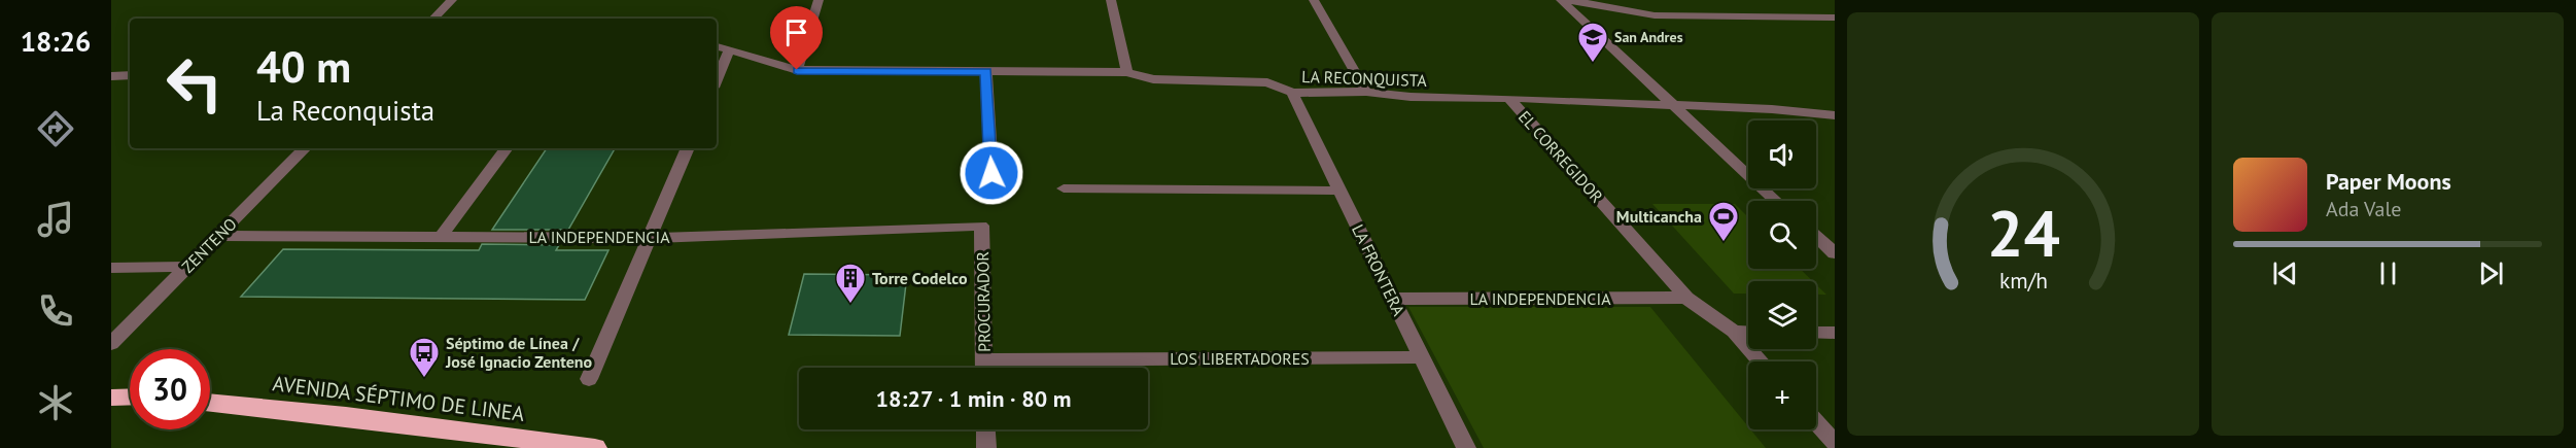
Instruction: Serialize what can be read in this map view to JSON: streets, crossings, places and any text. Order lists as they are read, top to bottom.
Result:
{
  "streets": {
    "highway": ["AVENIDA SÉPTIMO DE LINEA"],
    "street": [
      "LA RECONQUISTA",
      "EL CORREGIDOR",
      "LA INDEPENDENCIA",
      "ZENTENO",
      "LA FRONTERA",
      "PROCURADOR",
      "LOS LIBERTADORES"
    ]
  },
  "crossings": [
    ["LA RECONQUISTA", "EL CORREGIDOR"],
    ["LA RECONQUISTA", "LA FRONTERA"],
    ["EL CORREGIDOR", "LA INDEPENDENCIA"],
    ["LA INDEPENDENCIA", "ZENTENO"],
    ["LA INDEPENDENCIA", "LA FRONTERA"],
    ["LA INDEPENDENCIA", "PROCURADOR"],
    ["LA FRONTERA", "LOS LIBERTADORES"]
  ],
  "places": {
    "school or university": ["San Andres"],
    "sports": ["Multicancha"],
    "building": ["Torre Codelco"],
    "bus stop": ["Séptimo de Línea / José Ignacio Zenteno"]
  },
  "page": {
    "tabs": "18:26",
    "turn": ["40 m", "La Reconquista"],
    "map_buttons": "+",
    "song": ["Paper Moons", "Ada Vale"],
    "limit": "30",
    "trip": "18:27 · 1 min · 80 m",
    "gauge": ["24", "km/h"]
  }
}
